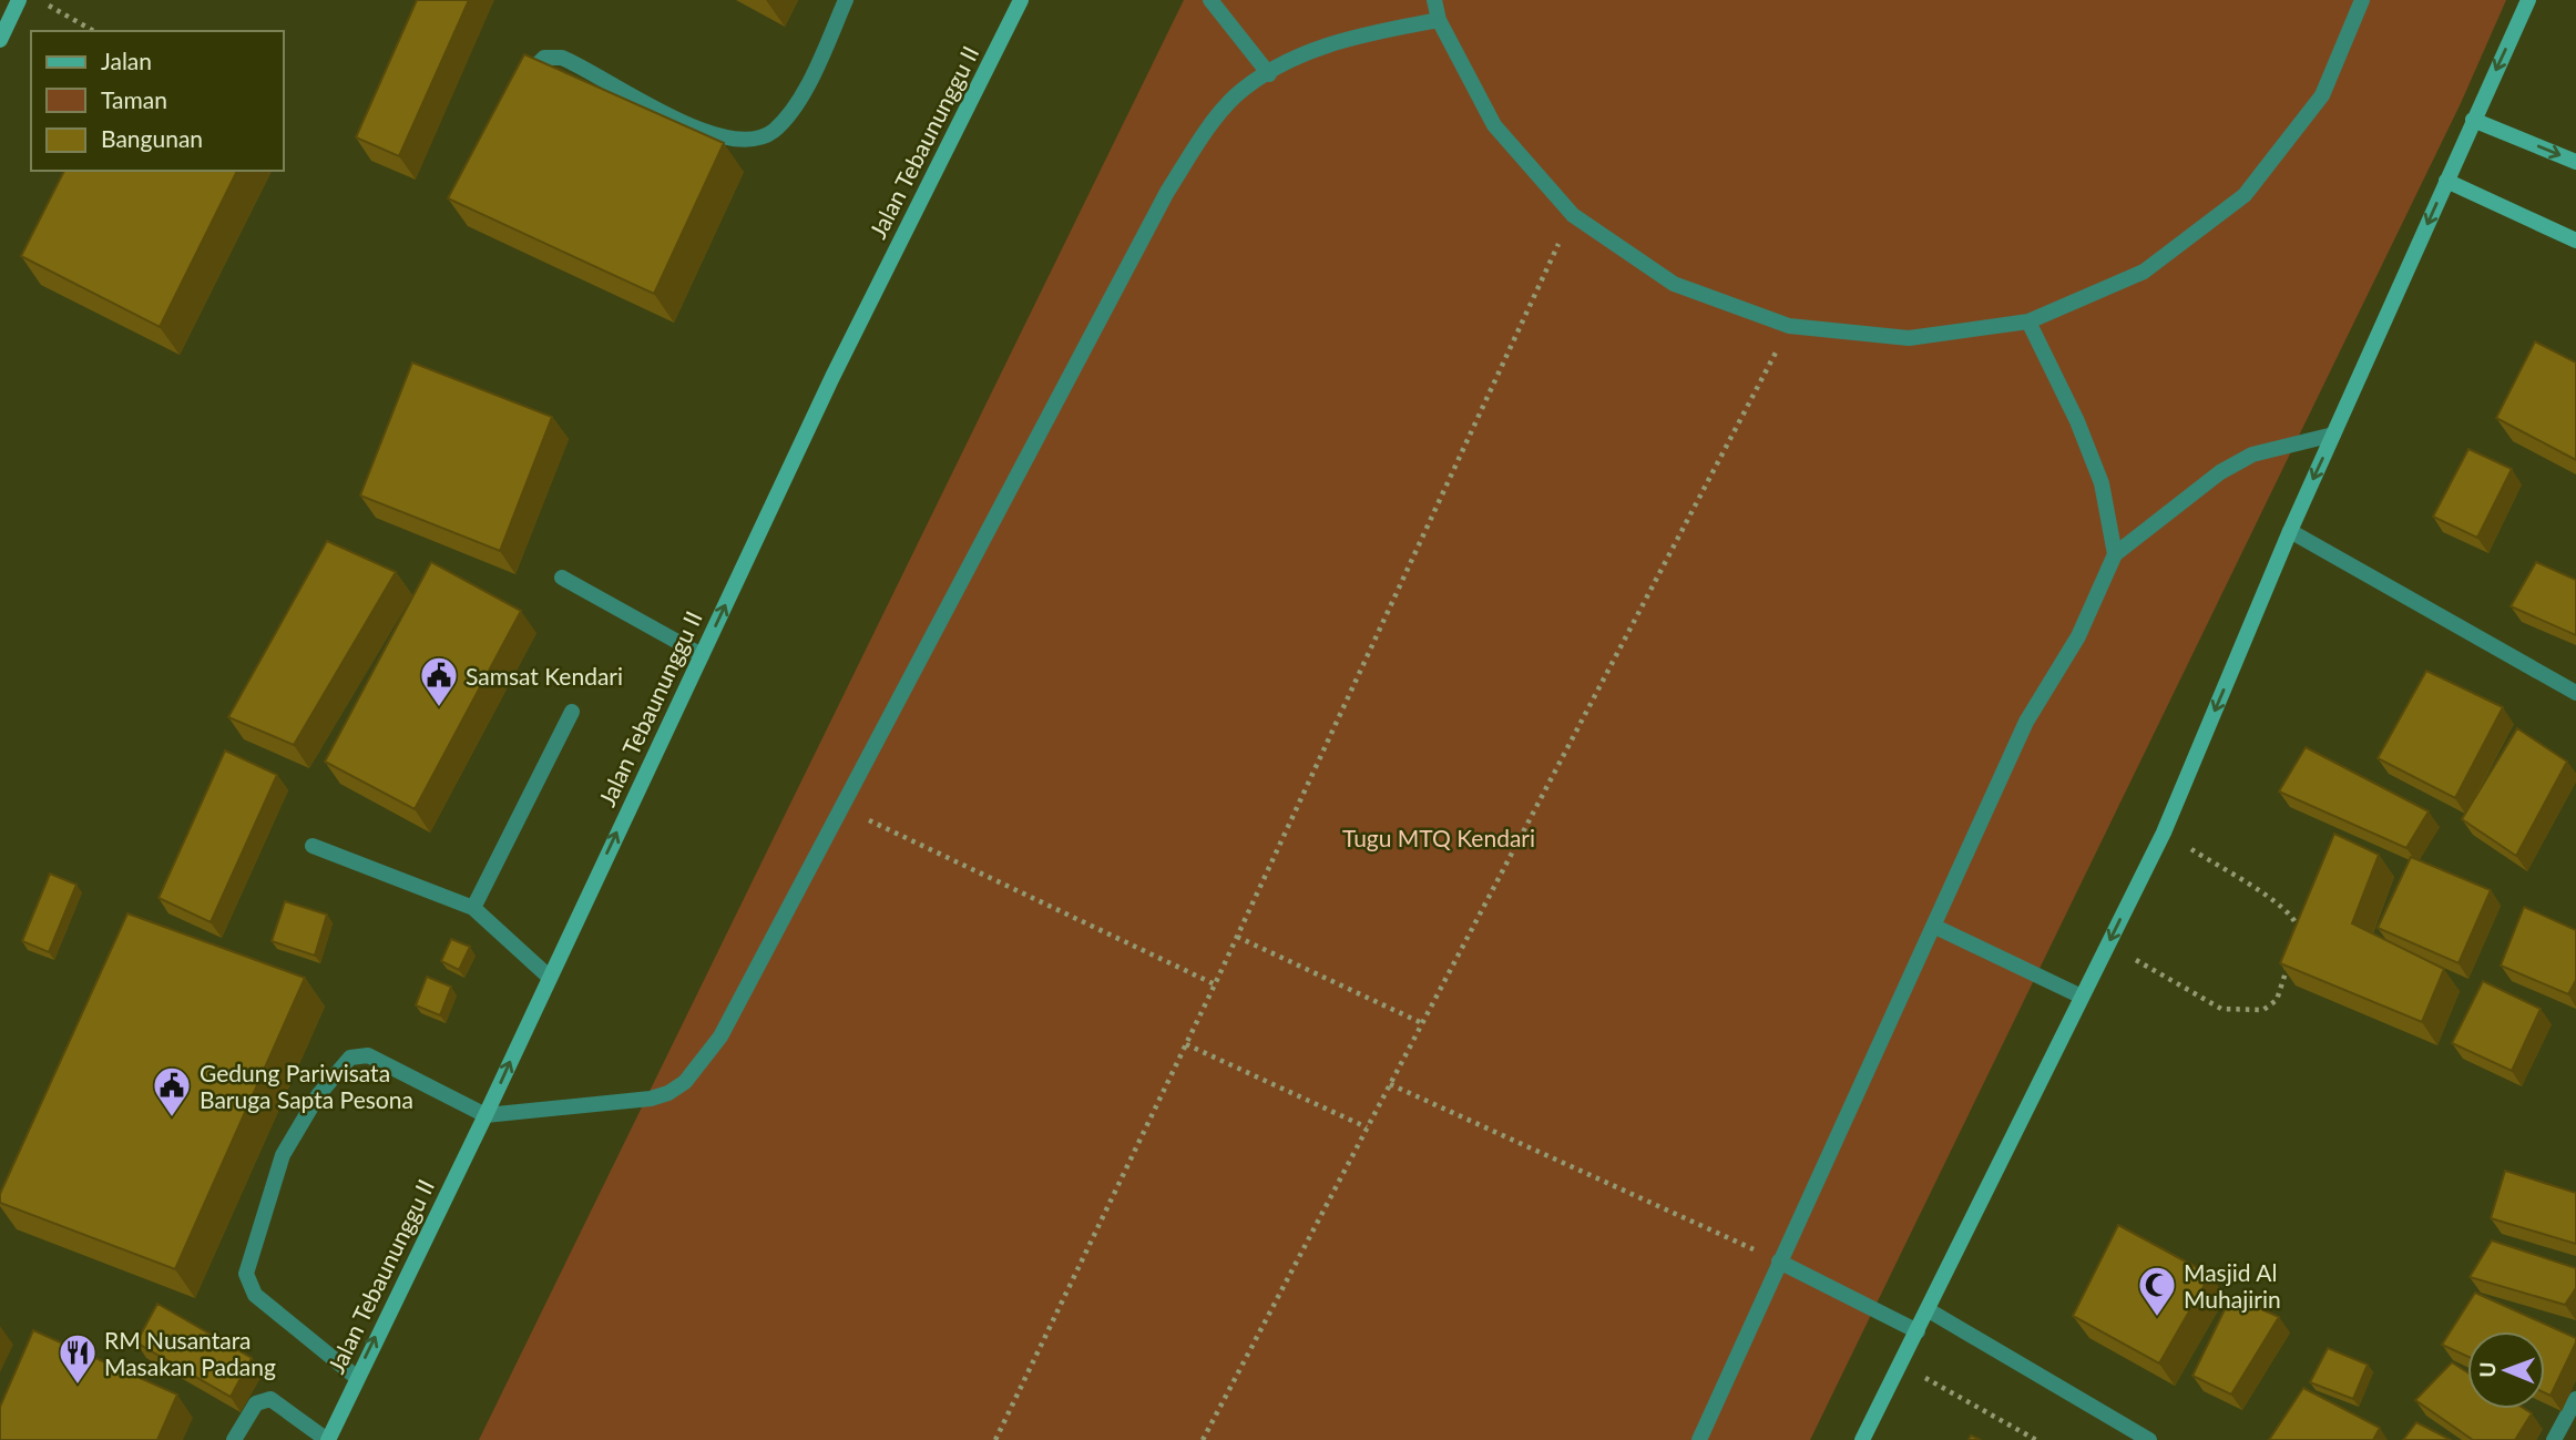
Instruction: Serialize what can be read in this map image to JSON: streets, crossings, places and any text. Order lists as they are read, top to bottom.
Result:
{
  "streets": {
    "street": ["Jalan Tebaununggu II"]
  },
  "one_way": ["Jalan Tebaununggu II"],
  "parks": ["Tugu MTQ Kendari"],
  "places": {
    "public building": ["Samsat Kendari", "Gedung Pariwisata Baruga Sapta Pesona"],
    "mosque": ["Masjid Al Muhajirin"],
    "restaurant": ["RM Nusantara Masakan Padang"]
  },
  "legend": ["Jalan", "Taman", "Bangunan"],
  "north": "left"
}
